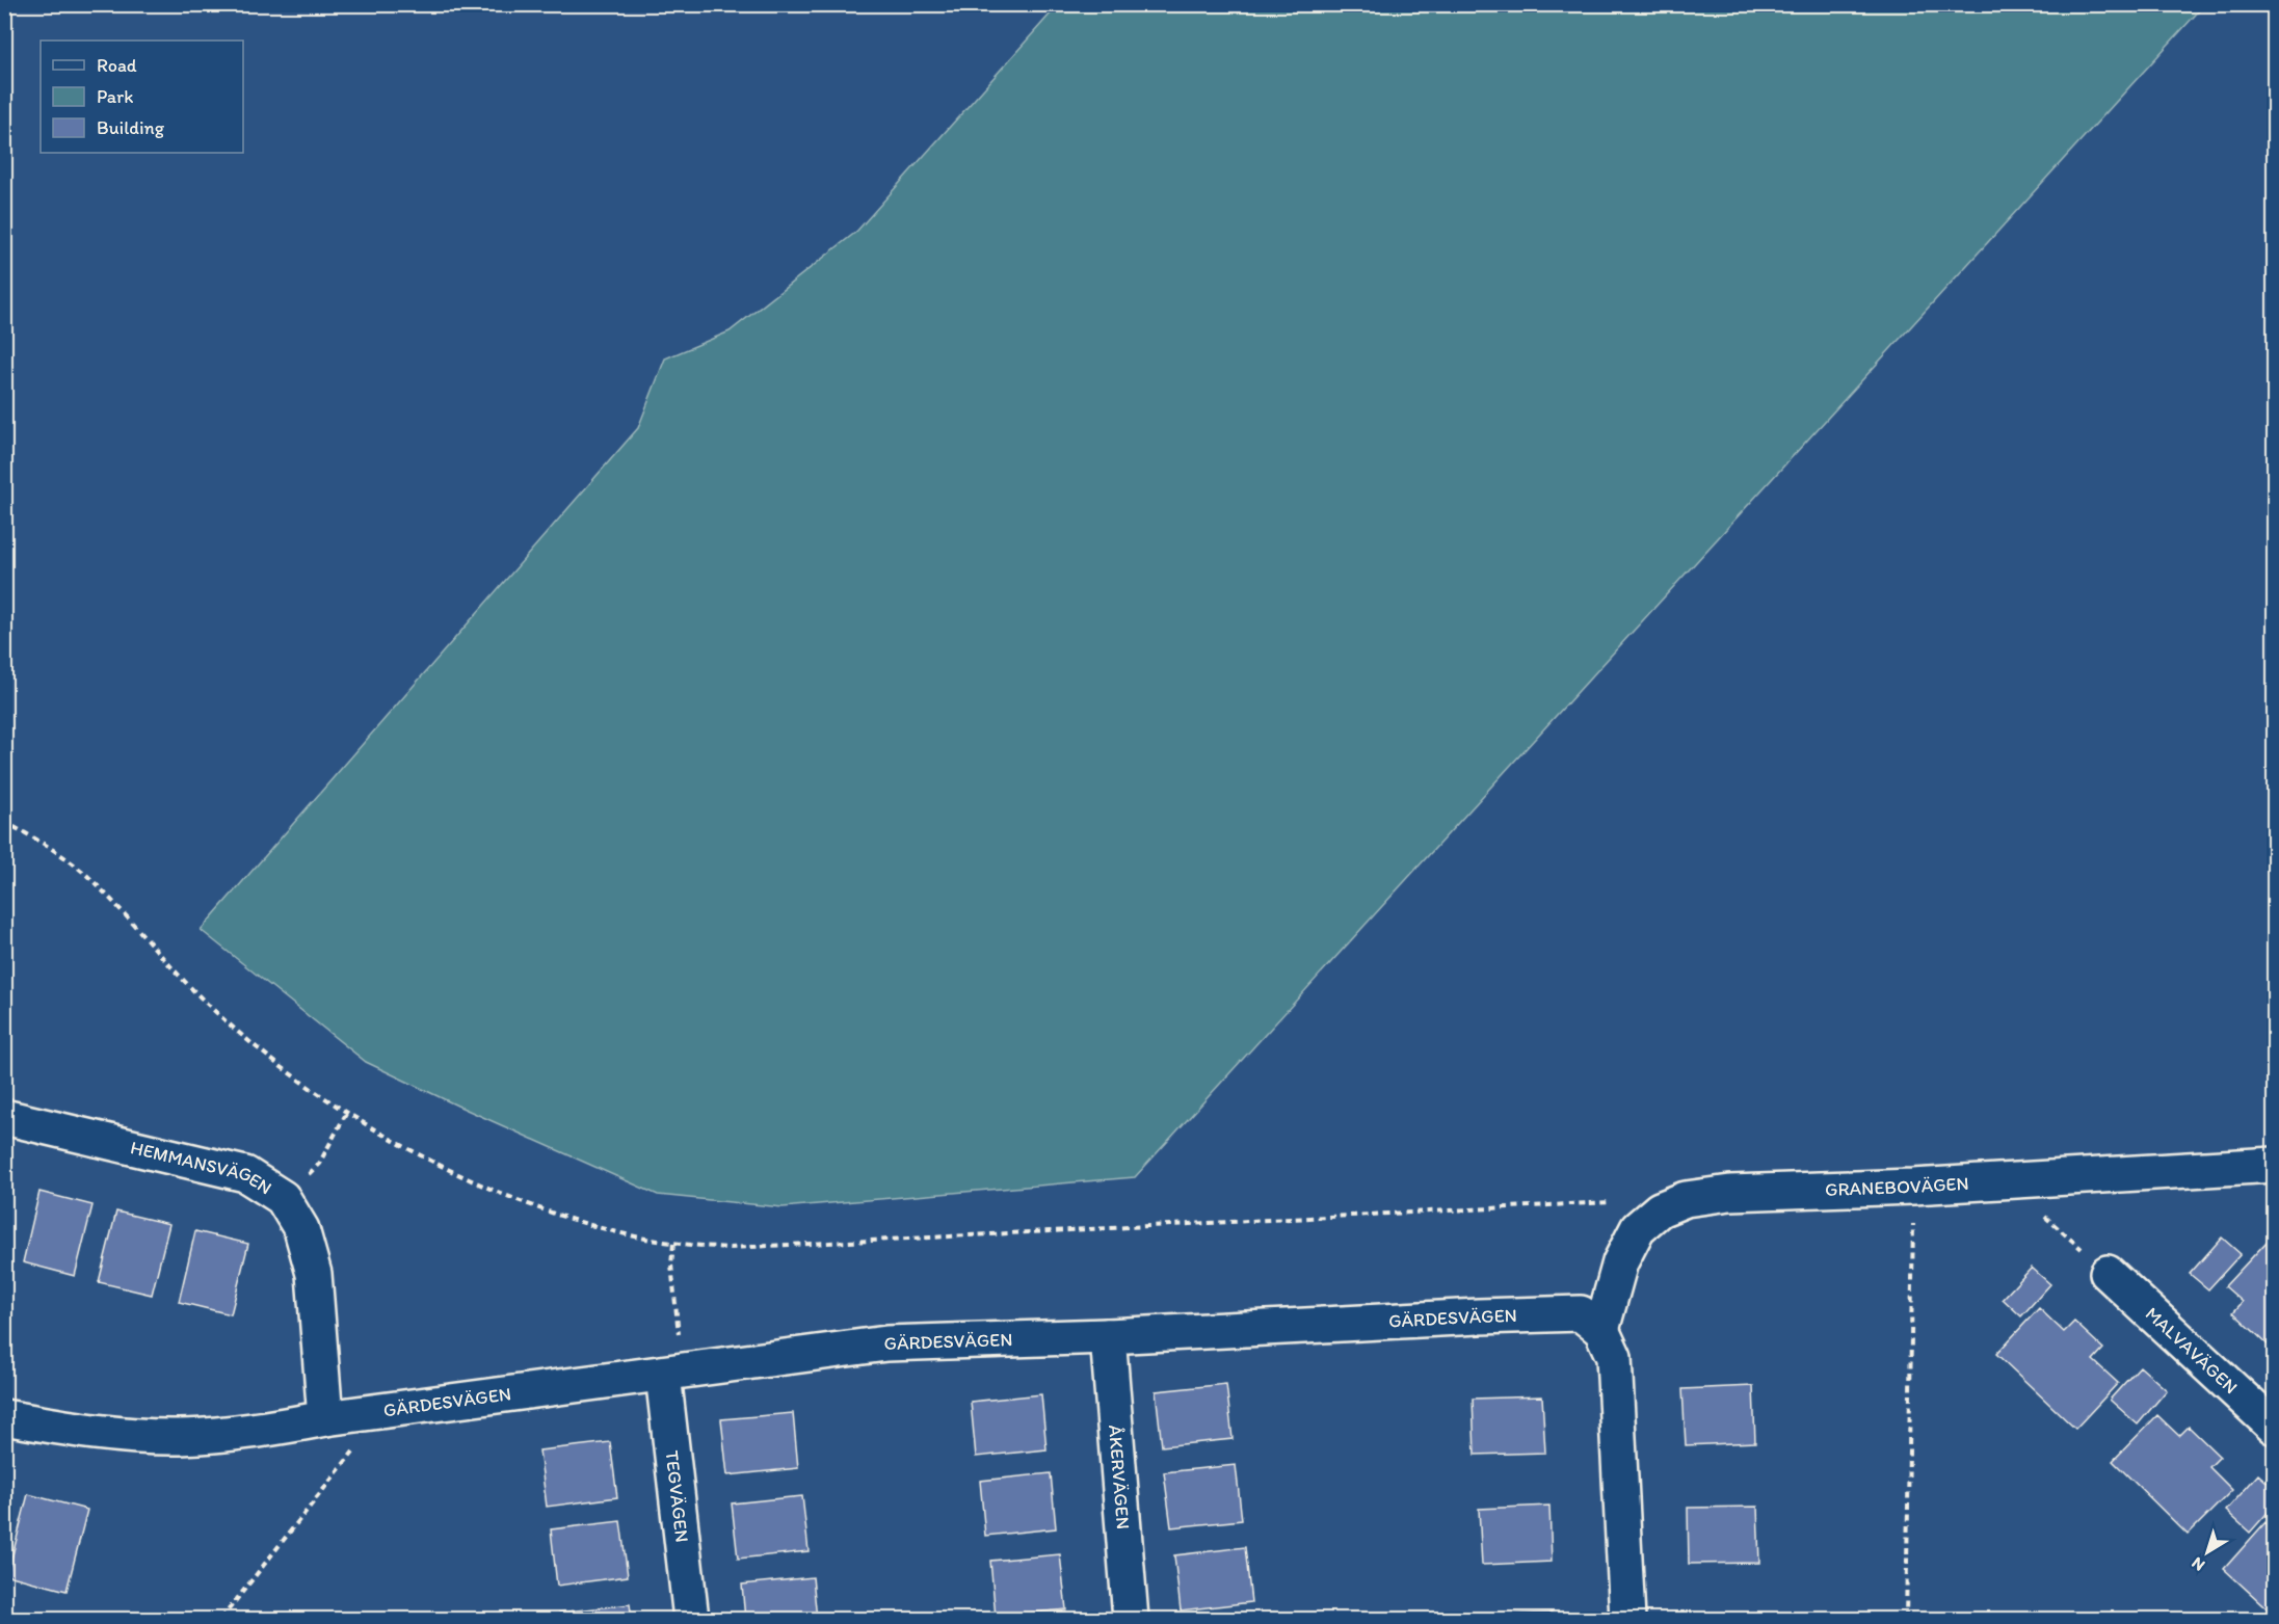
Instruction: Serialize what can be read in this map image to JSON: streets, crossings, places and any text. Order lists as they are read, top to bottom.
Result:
{
  "streets": {
    "street": [
      "HEMMANSVÄGEN",
      "GRANEBOVÄGEN",
      "GÄRDESVÄGEN",
      "MALVAVÄGEN",
      "ÅKERVÄGEN",
      "TEGVÄGEN"
    ]
  },
  "crossings": [
    ["HEMMANSVÄGEN", "GÄRDESVÄGEN"],
    ["GRANEBOVÄGEN", "GÄRDESVÄGEN"],
    ["GÄRDESVÄGEN", "ÅKERVÄGEN"],
    ["GÄRDESVÄGEN", "TEGVÄGEN"]
  ],
  "legend": ["Road", "Park", "Building"],
  "north": "bottom left"
}
